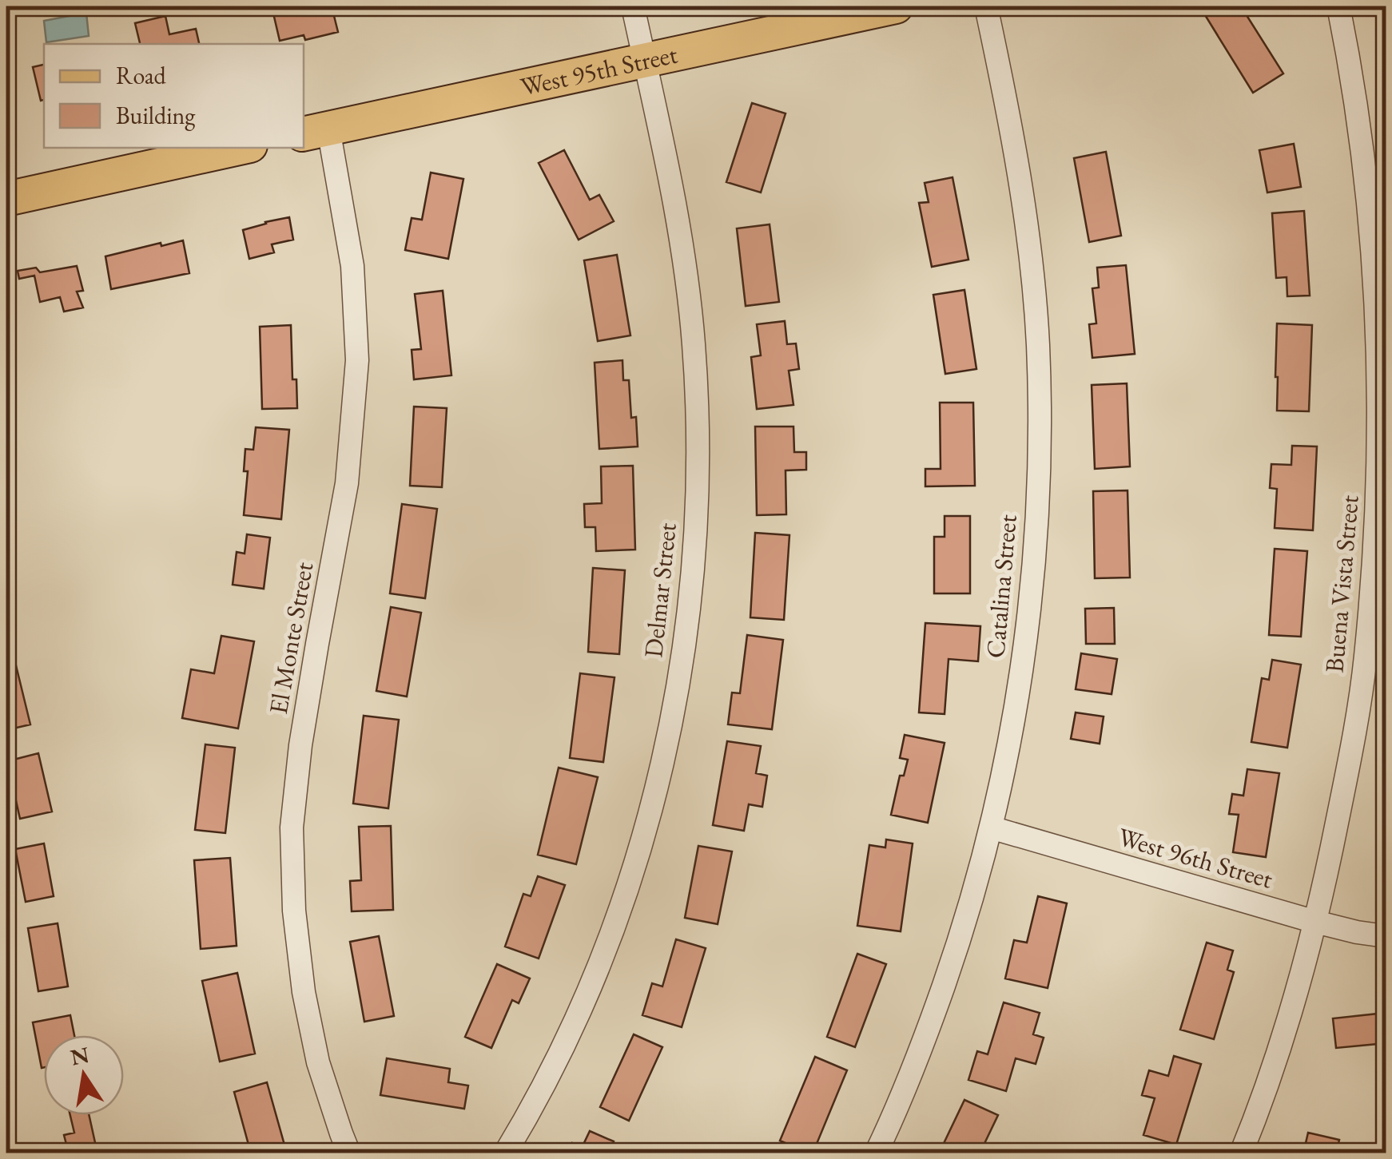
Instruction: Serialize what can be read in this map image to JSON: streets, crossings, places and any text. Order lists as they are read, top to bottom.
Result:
{
  "streets": {
    "main road": ["West 95th Street"],
    "street": [
      "Buena Vista Street",
      "Catalina Street",
      "Delmar Street",
      "El Monte Street",
      "West 96th Street"
    ]
  },
  "crossings": [
    ["West 95th Street", "Delmar Street"],
    ["West 95th Street", "El Monte Street"],
    ["Buena Vista Street", "West 96th Street"],
    ["Catalina Street", "West 96th Street"]
  ],
  "legend": ["Road", "Building"],
  "north": "top"
}
